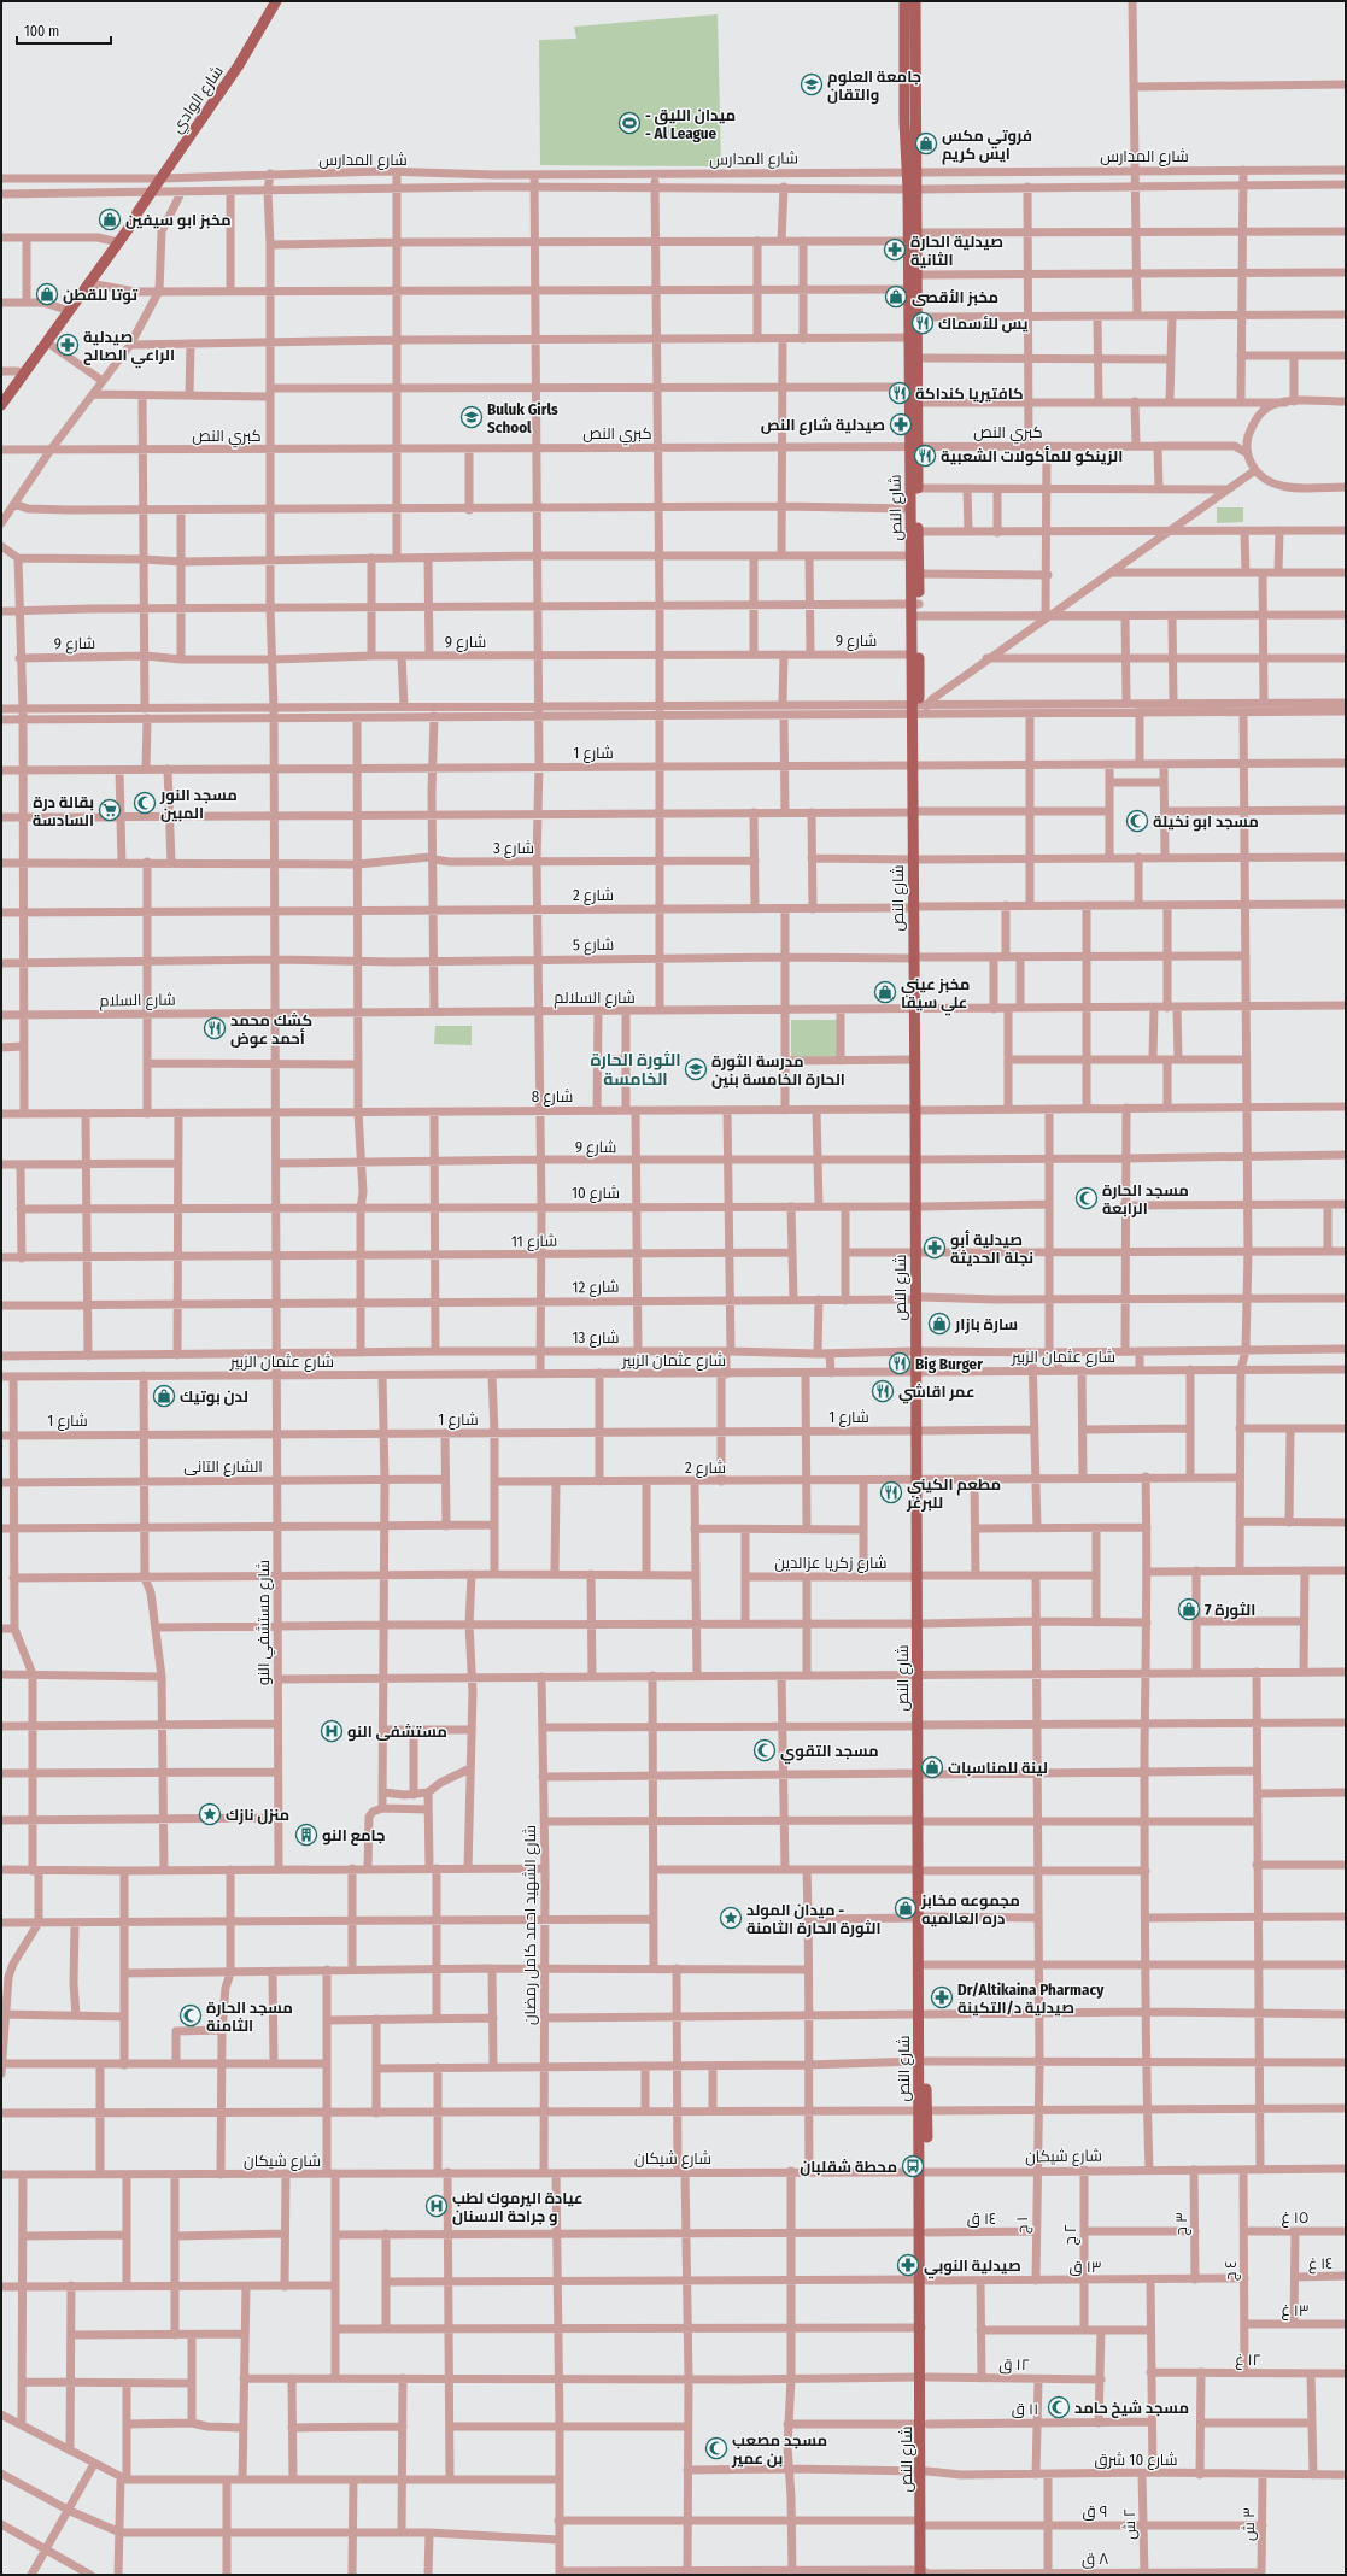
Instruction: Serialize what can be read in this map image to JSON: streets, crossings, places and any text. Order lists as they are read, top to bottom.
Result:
{
  "streets": {
    "main road": ["شارع الوادي", "شارع النص"],
    "street": [
      "شارع المدارس",
      "كبري النص",
      "شارع 9",
      "شارع 1",
      "شارع 3",
      "شارع 2",
      "شارع 5",
      "شارع السلالم",
      "شارع السلام",
      "شارع 8",
      "شارع 10",
      "شارع 11",
      "شارع 12",
      "شارع 13",
      "شارع عثمان الزبير",
      "الشارع التانى",
      "شارع زكريا عزالدين",
      "شارع مستشفي النو",
      "شارع الشهيد احمد كامل رمضان",
      "شارع شيكان",
      "١٥ غ",
      "١٤ ق",
      "٣ ج",
      "١ ج",
      "٢ ج",
      "١٤ غ",
      "١٣ ق",
      "٤ ج",
      "١٣ غ",
      "١٢ غ",
      "١٢ ق",
      "١١ ق",
      "شارع 10 شرق",
      "٩ ق",
      "٢ ش",
      "٣ ش",
      "٨ ق"
    ]
  },
  "crossings": [
    ["شارع الوادي", "شارع المدارس"],
    ["شارع المدارس", "شارع النص"],
    ["شارع المدارس", "شارع مستشفي النو"],
    ["كبري النص", "شارع النص"],
    ["كبري النص", "شارع مستشفي النو"],
    ["شارع النص", "شارع 9"],
    ["شارع النص", "شارع 1"],
    ["شارع النص", "شارع 2"],
    ["شارع النص", "شارع 5"],
    ["شارع النص", "شارع السلالم"],
    ["شارع النص", "شارع 8"],
    ["شارع النص", "شارع 10"],
    ["شارع النص", "شارع 12"],
    ["شارع النص", "شارع 13"],
    ["شارع النص", "شارع عثمان الزبير"],
    ["شارع النص", "شارع زكريا عزالدين"],
    ["شارع النص", "شارع شيكان"],
    ["شارع النص", "١٤ ق"],
    ["شارع النص", "١٣ ق"],
    ["شارع النص", "١٢ ق"],
    ["شارع النص", "١١ ق"],
    ["شارع النص", "شارع 10 شرق"],
    ["شارع النص", "٩ ق"],
    ["شارع النص", "٨ ق"],
    ["شارع 9", "شارع مستشفي النو"],
    ["شارع 1", "شارع مستشفي النو"],
    ["شارع 3", "شارع مستشفي النو"],
    ["شارع 2", "شارع مستشفي النو"],
    ["شارع 5", "شارع مستشفي النو"],
    ["شارع السلالم", "شارع السلام"],
    ["شارع السلالم", "شارع مستشفي النو"],
    ["شارع السلام", "شارع مستشفي النو"],
    ["شارع 8", "شارع مستشفي النو"],
    ["شارع 10", "شارع مستشفي النو"],
    ["شارع 11", "شارع مستشفي النو"],
    ["شارع 12", "شارع مستشفي النو"],
    ["شارع 13", "شارع مستشفي النو"],
    ["شارع عثمان الزبير", "شارع مستشفي النو"],
    ["الشارع التانى", "شارع مستشفي النو"],
    ["شارع زكريا عزالدين", "١ ج"],
    ["شارع الشهيد احمد كامل رمضان", "شارع شيكان"],
    ["شارع شيكان", "٣ ج"],
    ["شارع شيكان", "١ ج"],
    ["شارع شيكان", "٢ ج"],
    ["شارع شيكان", "٤ ج"],
    ["١٥ غ", "٤ ج"],
    ["١٤ ق", "١ ج"],
    ["٣ ج", "١٣ ق"],
    ["١ ج", "١٣ ق"],
    ["٢ ج", "١٣ ق"],
    ["١٣ ق", "٤ ج"],
    ["٤ ج", "١٣ غ"],
    ["٤ ج", "١٢ غ"],
    ["شارع 10 شرق", "٢ ش"],
    ["شارع 10 شرق", "٣ ش"],
    ["٩ ق", "٢ ش"],
    ["٩ ق", "٣ ش"],
    ["٢ ش", "٨ ق"],
    ["٣ ش", "٨ ق"]
  ],
  "districts": ["الثورة الحارة الخامسة"],
  "places": {
    "school or university": ["جامعة العلوم والتقان", "Buluk Girls School", "مدرسة الثورة الحارة الخامسة بنين"],
    "sports": ["- ميدان الليق - Al League"],
    "shop": [
      "فروتي مكس ايس كريم",
      "مخبز ابو سيفين",
      "توتا للقطن",
      "مخبز الأقصى",
      "مخبز عيني علي سيقا",
      "سارة بازار",
      "لدن بوتيك",
      "الثورة 7",
      "لينة للمناسبات",
      "مجموعه مخابز دره العالميه"
    ],
    "pharmacy": [
      "صيدلية الحارة الثانية",
      "صيدلية الراعي الصالح",
      "صيدلية شارع النص",
      "صيدلية أبو نجلة الحديثة",
      "Dr/Altikaina Pharmacy صيدلية د/التكينة",
      "صيدلية النوبي"
    ],
    "restaurant": [
      "يس للأسماك",
      "كافتيريا كنداكة",
      "الزينكو للمأكولات الشعبية",
      "كشك محمد أحمد عوض",
      "Big Burger",
      "عمر اقاشي",
      "مطعم الكيني للبرغر"
    ],
    "mosque": [
      "مسجد النور المبين",
      "مسجد ابو نخيلة",
      "مسجد الحارة الرابعة",
      "مسجد التقوي",
      "مسجد الحارة الثامنة",
      "مسجد شيخ حامد",
      "مسجد مصعب بن عمير"
    ],
    "supermarket": ["بقالة درة السادسة"],
    "hospital": ["مستشفى النو", "عيادة اليرموك لطب و جراحة الاسنان"],
    "place": ["منزل نازك", "ميدان المولد - الثورة الحارة الثامنة"],
    "building": ["جامع النو"],
    "bus stop": ["محطة شقلبان"]
  },
  "scale_bar": "100 m"
}
